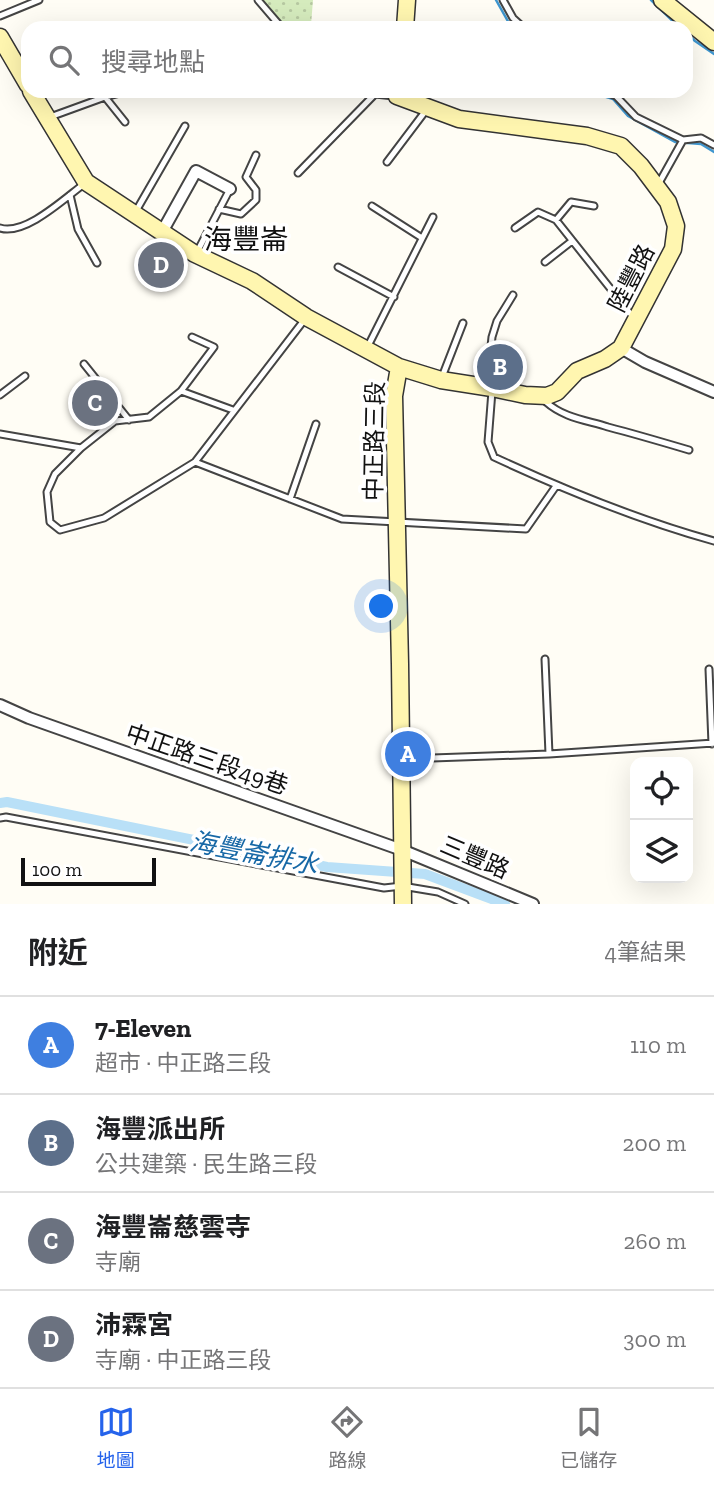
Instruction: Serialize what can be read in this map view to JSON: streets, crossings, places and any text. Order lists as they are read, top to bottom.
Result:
{
  "streets": {
    "street": [
      "陸豐路",
      "中正路三段",
      "中正路三段49巷",
      "三豐路"
    ]
  },
  "crossings": [
    ["中正路三段", "中正路三段49巷"],
    ["中正路三段", "三豐路"],
    ["中正路三段49巷", "三豐路"]
  ],
  "districts": ["海豐崙"],
  "water": ["海豐崙排水"],
  "scale_bar": "100 m",
  "page": {
    "search": "搜尋地點",
    "pins": [
      "D",
      "B",
      "C",
      "A"
    ],
    "scale": "100 m",
    "heading": ["附近", "4筆結果"],
    "list": [
      {
        "mark": "A",
        "name": "7-Eleven",
        "note": "超市 · 中正路三段",
        "value": "110 m"
      },
      {
        "mark": "B",
        "name": "海豐派出所",
        "note": "公共建築 · 民生路三段",
        "value": "200 m"
      },
      {
        "mark": "C",
        "name": "海豐崙慈雲寺",
        "note": "寺廟",
        "value": "260 m"
      },
      {
        "mark": "D",
        "name": "沛霖宮",
        "note": "寺廟 · 中正路三段",
        "value": "300 m"
      }
    ],
    "nav": ["地圖", "路線", "已儲存"]
  }
}
